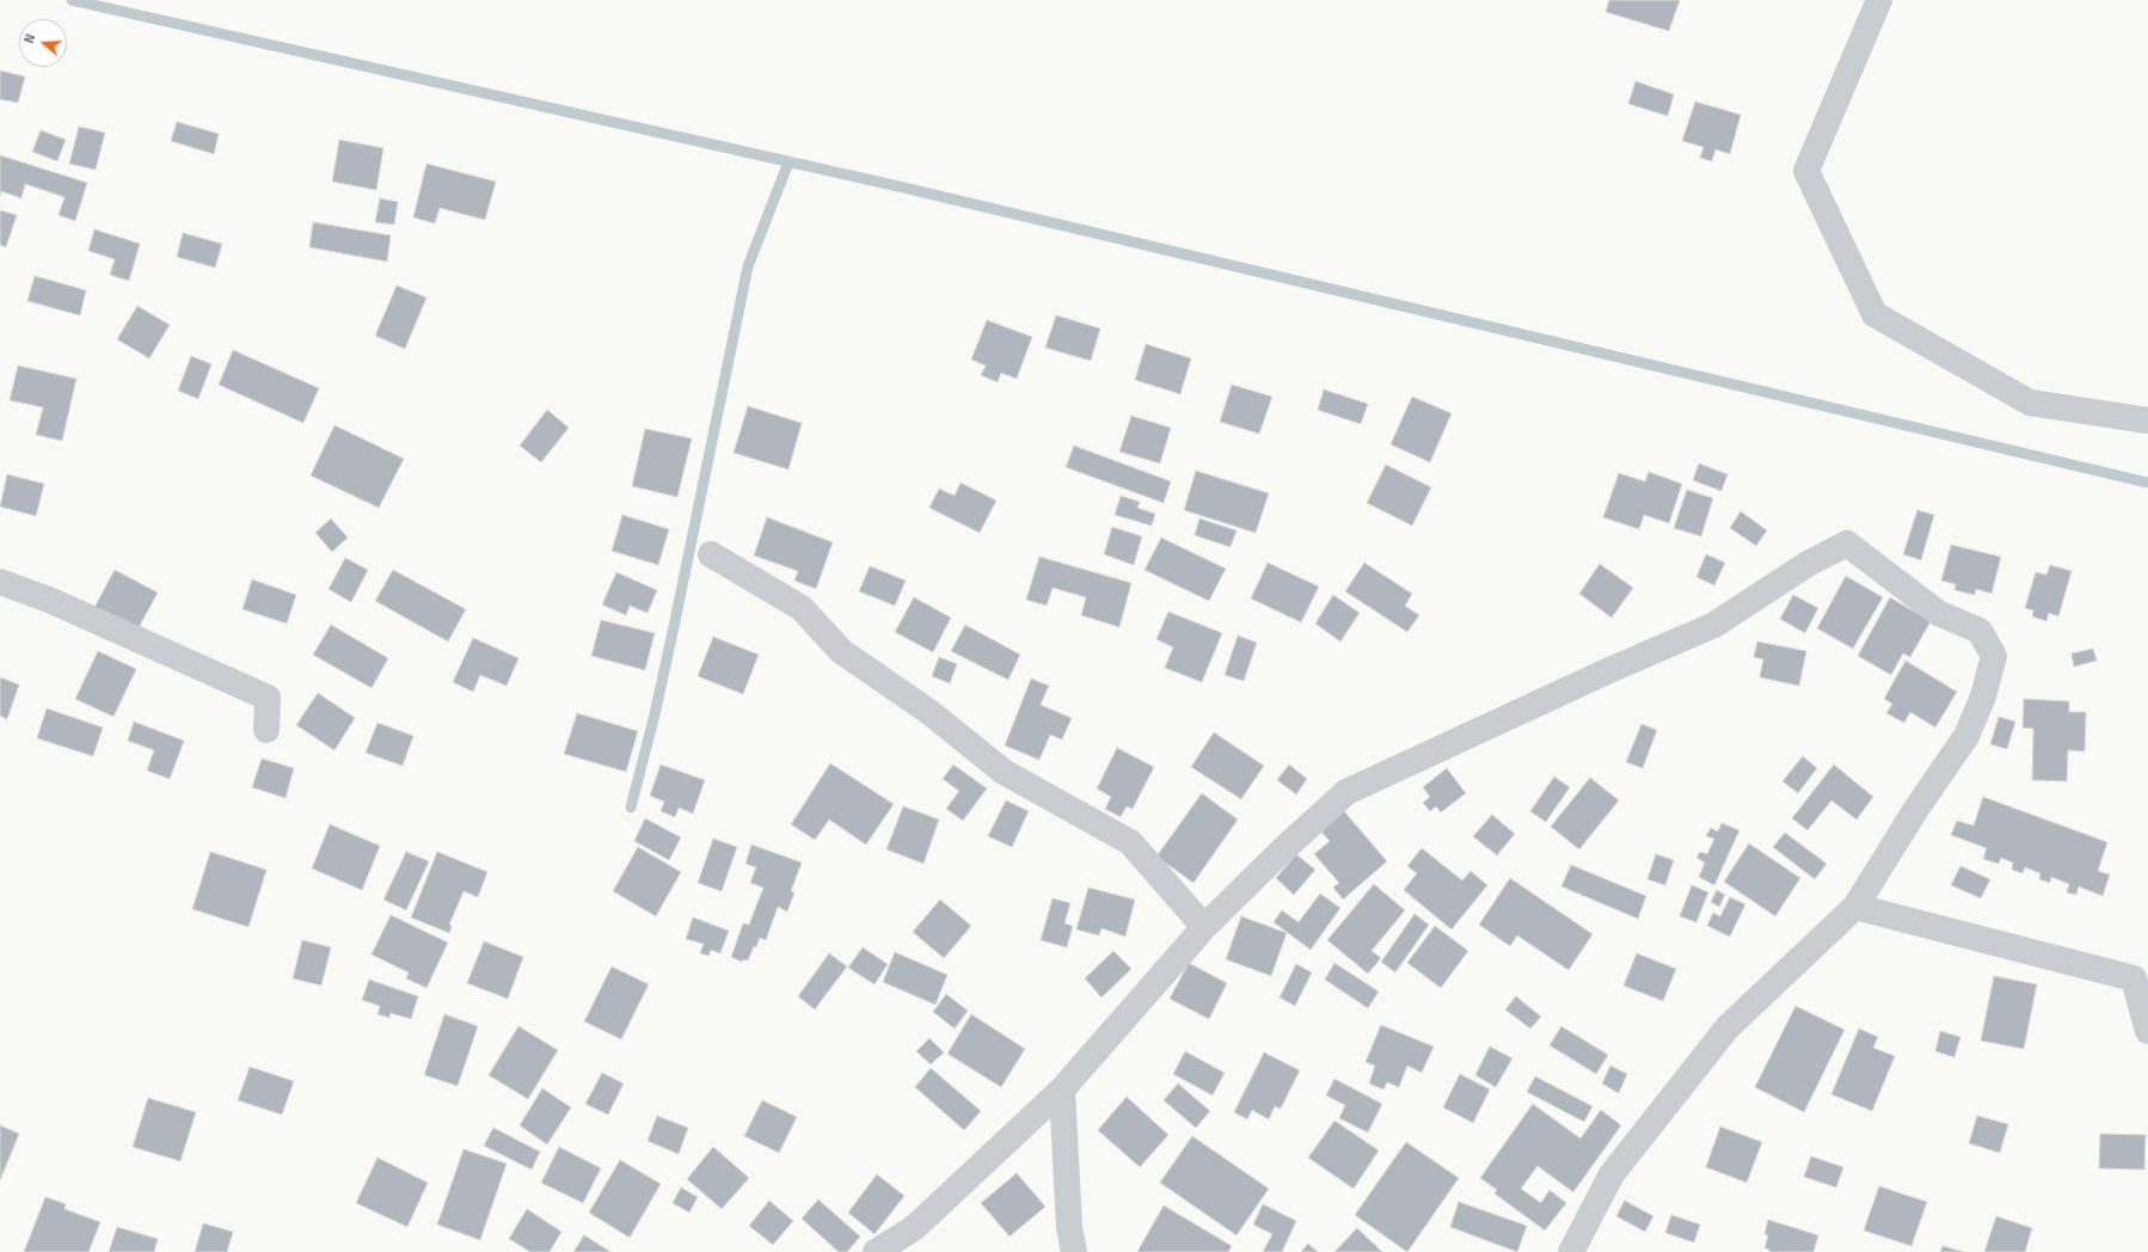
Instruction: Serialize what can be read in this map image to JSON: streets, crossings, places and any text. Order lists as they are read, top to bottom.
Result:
{
  "north": "left"
}
